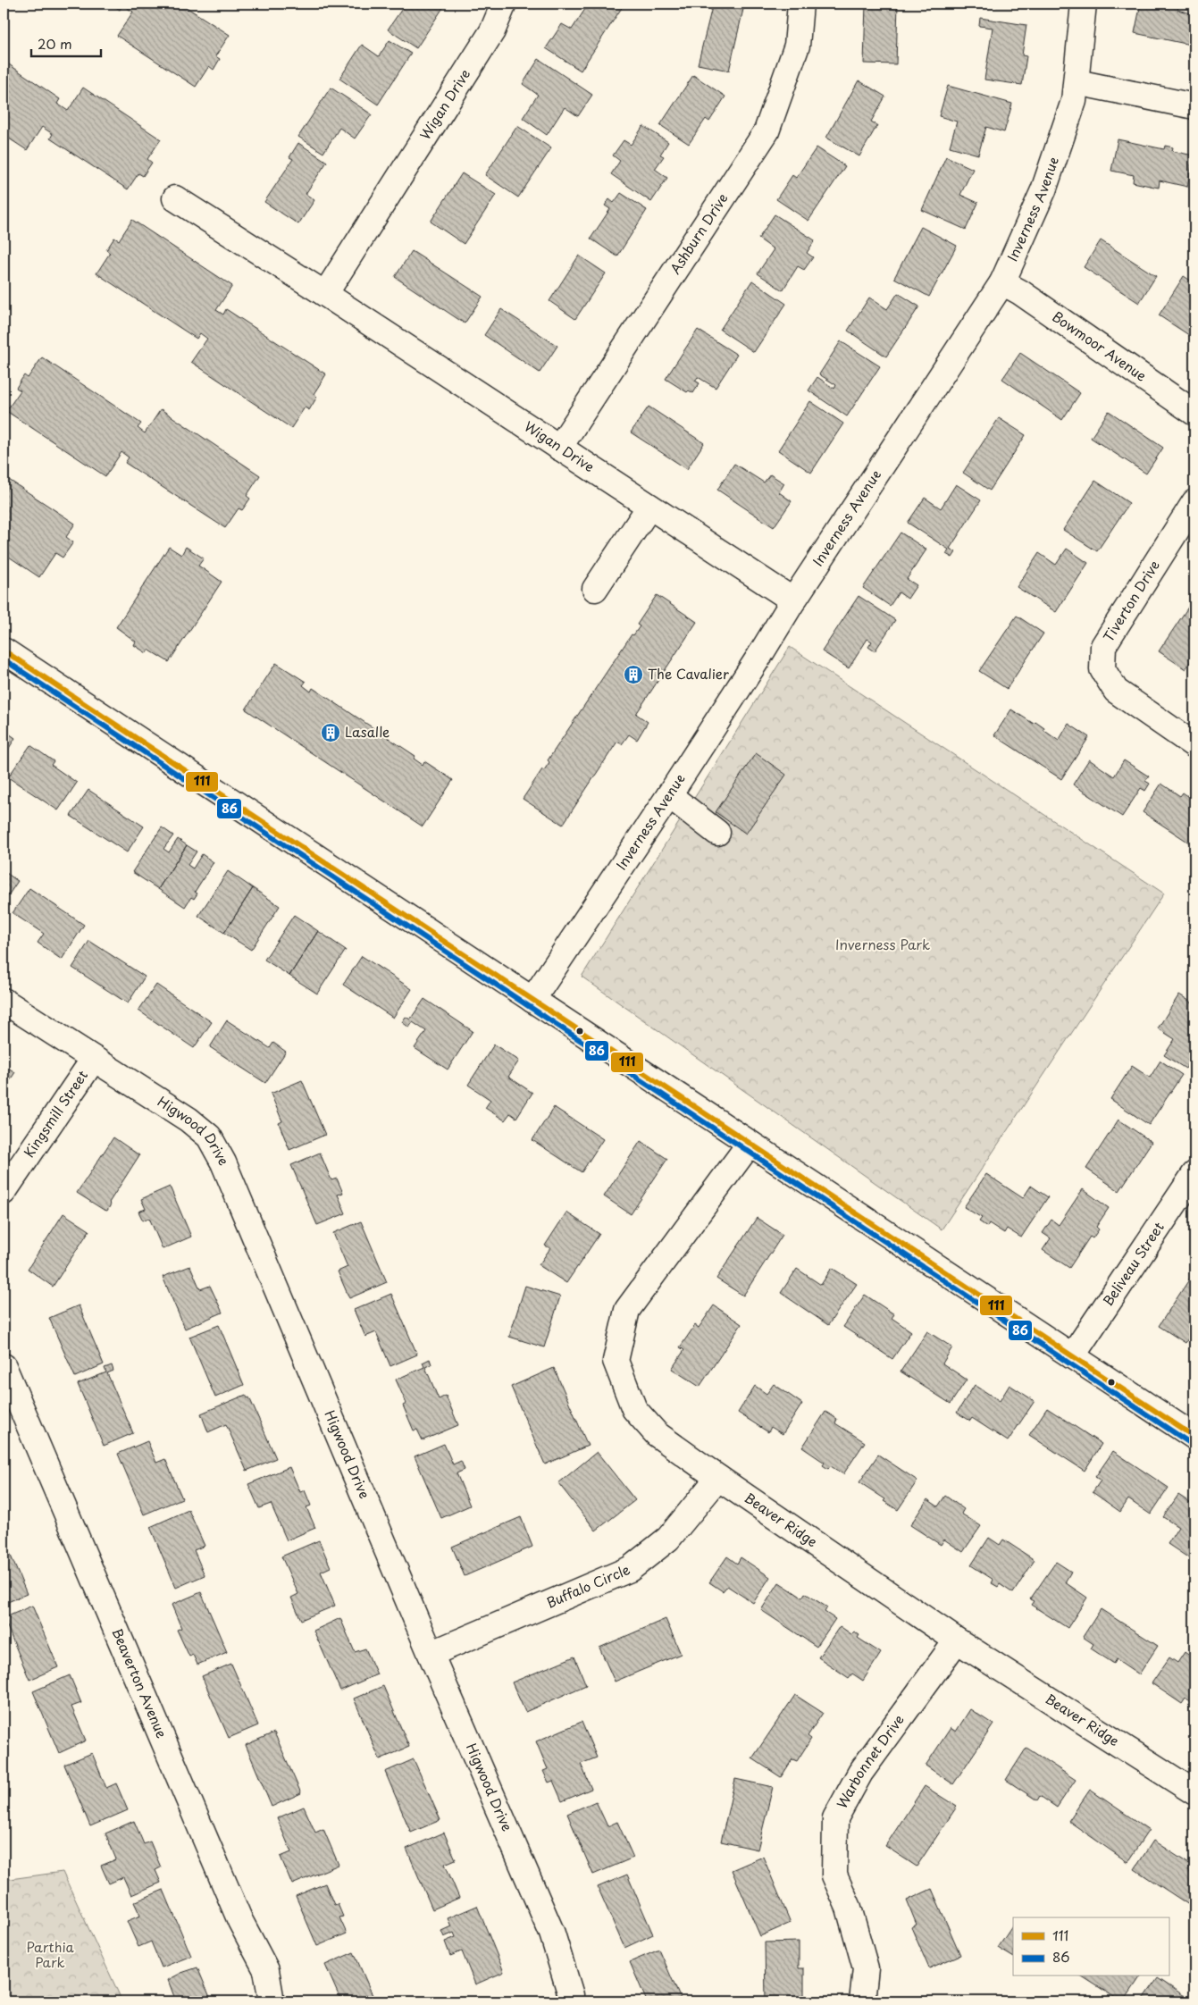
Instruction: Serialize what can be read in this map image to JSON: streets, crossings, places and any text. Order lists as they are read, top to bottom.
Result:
{
  "streets": {
    "street": [
      "Wigan Drive",
      "Inverness Avenue",
      "Ashburn Drive",
      "Bowmoor Avenue",
      "Tiverton Drive",
      "Kingsmill Street",
      "Higwood Drive",
      "Beliveau Street",
      "Beaver Ridge",
      "Buffalo Circle",
      "Beaverton Avenue",
      "Warbonnet Drive"
    ]
  },
  "crossings": [
    ["Wigan Drive", "Inverness Avenue"],
    ["Wigan Drive", "Ashburn Drive"],
    ["Inverness Avenue", "Bowmoor Avenue"],
    ["Kingsmill Street", "Higwood Drive"],
    ["Higwood Drive", "Buffalo Circle"],
    ["Beaver Ridge", "Buffalo Circle"],
    ["Beaver Ridge", "Warbonnet Drive"]
  ],
  "parks": ["Inverness Park", "Parthia Park"],
  "places": {
    "building": ["The Cavalier", "Lasalle"]
  },
  "lines": ["transit line 111", "transit line 86"],
  "legend": ["111", "86"],
  "scale_bar": "20 m"
}
